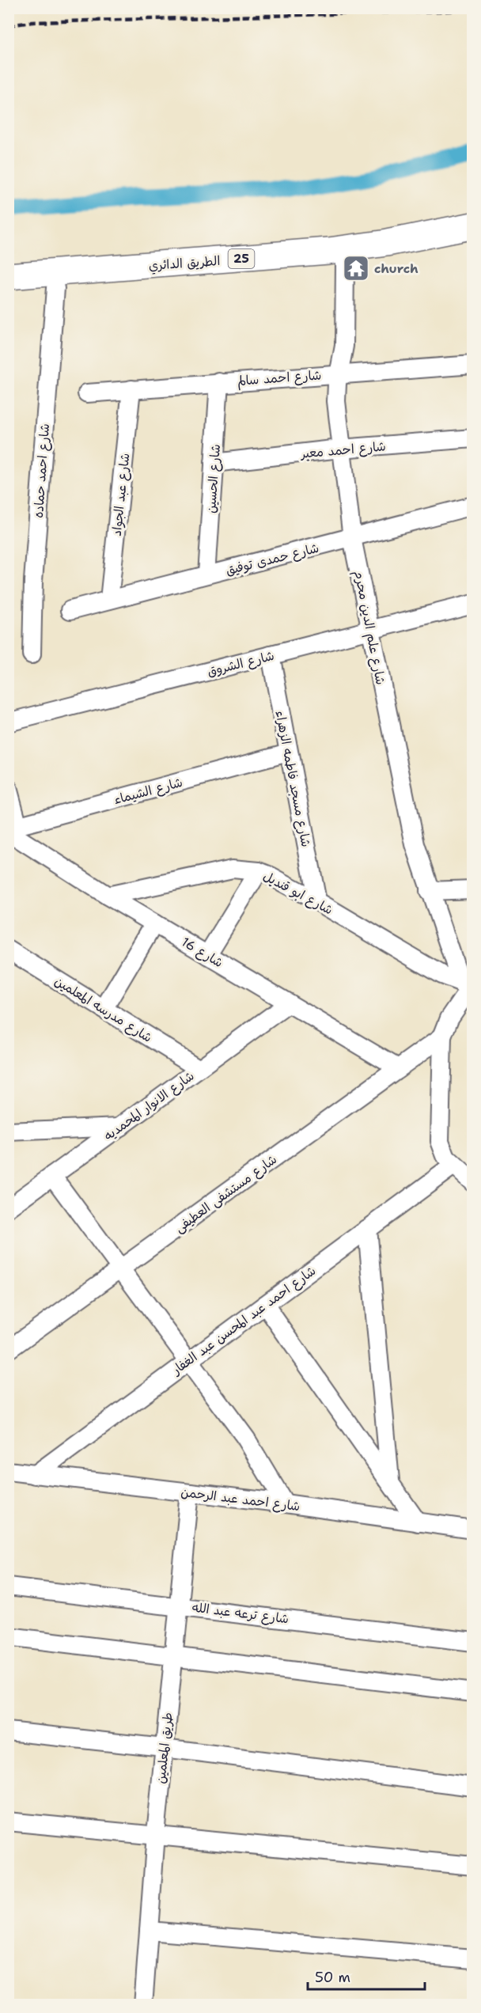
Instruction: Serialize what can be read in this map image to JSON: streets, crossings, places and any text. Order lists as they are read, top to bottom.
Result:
{
  "streets": {
    "highway": ["25", "الطريق الدائري"],
    "street": [
      "شارع احمد سالم",
      "شارع احمد معبر",
      "شارع احمد حماده",
      "شارع الحسين",
      "شارع عبد الجواد",
      "شارع حمدى توفيق",
      "شارع علم الدين محرم",
      "شارع الشروق",
      "شارع مسجد فاطمه الزهراء",
      "شارع الشيماء",
      "شارع ابو قنديل",
      "شارع 16",
      "شارع مدرسه المعلمين",
      "شارع الانوار المحمديه",
      "شارع مستشفى العطيفى",
      "شارع احمد عبد المحسن عبد الغفار",
      "شارع احمد عبد الرحمن",
      "شارع ترعه عبد الله",
      "طريق المعلمين"
    ]
  },
  "crossings": [
    ["الطريق الدائري", "شارع احمد حماده"],
    ["الطريق الدائري", "شارع علم الدين محرم"],
    ["شارع احمد سالم", "شارع الحسين"],
    ["شارع احمد سالم", "شارع عبد الجواد"],
    ["شارع احمد سالم", "شارع علم الدين محرم"],
    ["شارع احمد معبر", "شارع الحسين"],
    ["شارع احمد معبر", "شارع علم الدين محرم"],
    ["شارع الحسين", "شارع حمدى توفيق"],
    ["شارع عبد الجواد", "شارع حمدى توفيق"],
    ["شارع حمدى توفيق", "شارع علم الدين محرم"],
    ["شارع علم الدين محرم", "شارع الشروق"],
    ["شارع علم الدين محرم", "شارع ابو قنديل"],
    ["شارع الشروق", "شارع مسجد فاطمه الزهراء"],
    ["شارع مسجد فاطمه الزهراء", "شارع الشيماء"],
    ["شارع مسجد فاطمه الزهراء", "شارع ابو قنديل"],
    ["شارع الشيماء", "شارع 16"],
    ["شارع ابو قنديل", "شارع 16"],
    ["شارع 16", "شارع الانوار المحمديه"],
    ["شارع 16", "شارع مستشفى العطيفى"],
    ["شارع مدرسه المعلمين", "شارع الانوار المحمديه"],
    ["شارع احمد عبد المحسن عبد الغفار", "شارع احمد عبد الرحمن"],
    ["شارع احمد عبد الرحمن", "طريق المعلمين"],
    ["شارع ترعه عبد الله", "طريق المعلمين"]
  ],
  "places": {
    "temple": ["church"]
  },
  "scale_bar": "50 m"
}
